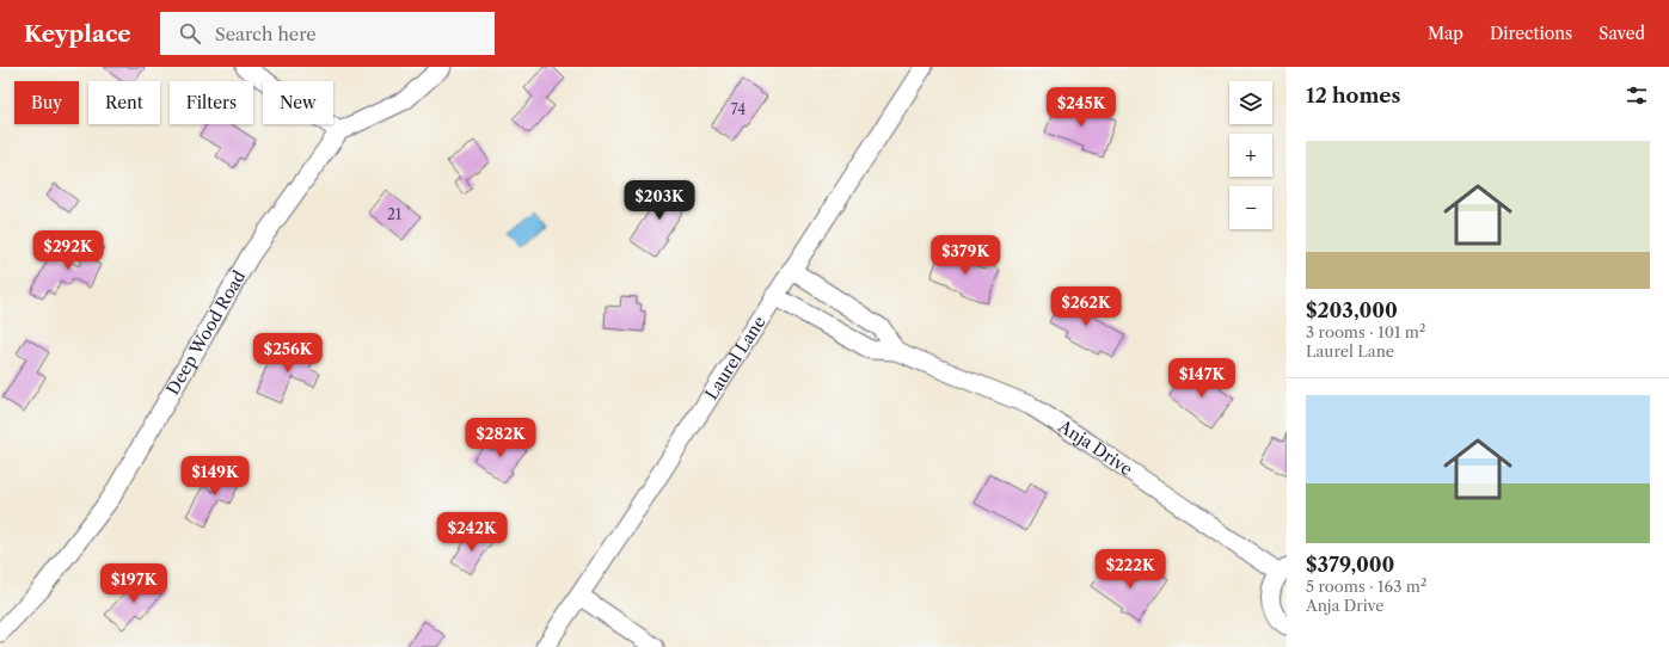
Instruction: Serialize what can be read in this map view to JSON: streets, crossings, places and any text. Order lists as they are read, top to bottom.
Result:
{
  "streets": {
    "street": ["Deep Wood Road", "Laurel Lane", "Anja Drive"]
  },
  "crossings": [
    ["Laurel Lane", "Anja Drive"]
  ],
  "house_numbers": ["74", "21"],
  "page": {
    "header": "Keyplace",
    "search": "Search here",
    "nav": ["Map", "Directions", "Saved"],
    "heading": "12 homes",
    "map_buttons": ["+", "−"],
    "chip": [
      "Buy",
      "Rent",
      "Filters",
      "New"
    ],
    "price": [
      "$245K",
      "$203K",
      "$292K",
      "$379K",
      "$262K",
      "$256K",
      "$147K",
      "$282K",
      "$149K",
      "$242K",
      "$222K",
      "$197K"
    ],
    "list": [
      {
        "name": "$203,000",
        "note": "3 rooms · 101 m² · Laurel Lane"
      },
      {
        "name": "$379,000",
        "note": "5 rooms · 163 m² · Anja Drive"
      }
    ]
  }
}
